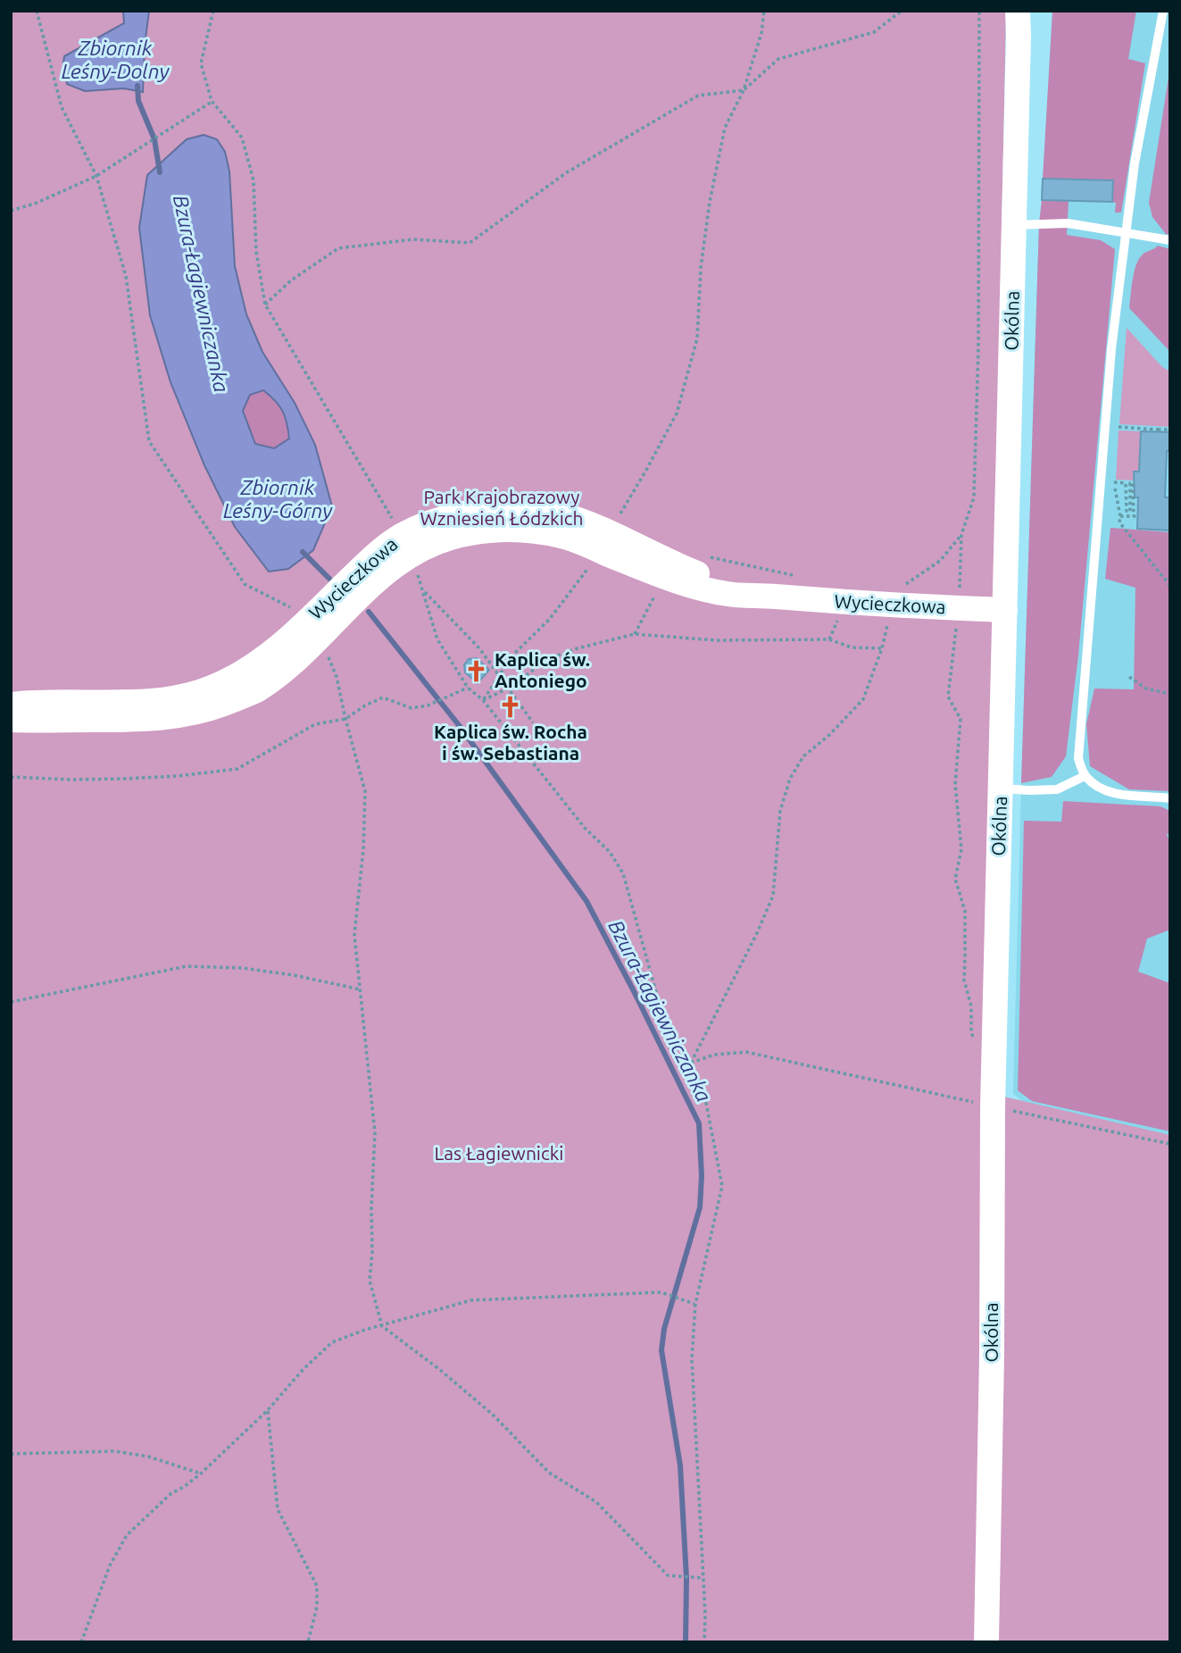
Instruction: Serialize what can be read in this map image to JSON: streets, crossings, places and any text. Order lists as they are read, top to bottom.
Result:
{
  "streets": {
    "street": ["Okólna", "Wycieczkowa"]
  },
  "crossings": [
    ["Okólna", "Wycieczkowa"]
  ],
  "water": ["Zbiornik Leśny-Dolny", "Bzura-Łagiewniczanka", "Zbiornik Leśny-Górny"],
  "parks": ["Park Krajobrazowy Wzniesień Łódzkich", "Las Łagiewnicki"],
  "places": {
    "church": ["Kaplica św. Antoniego", "Kaplica św. Rocha i św. Sebastiana"]
  }
}
